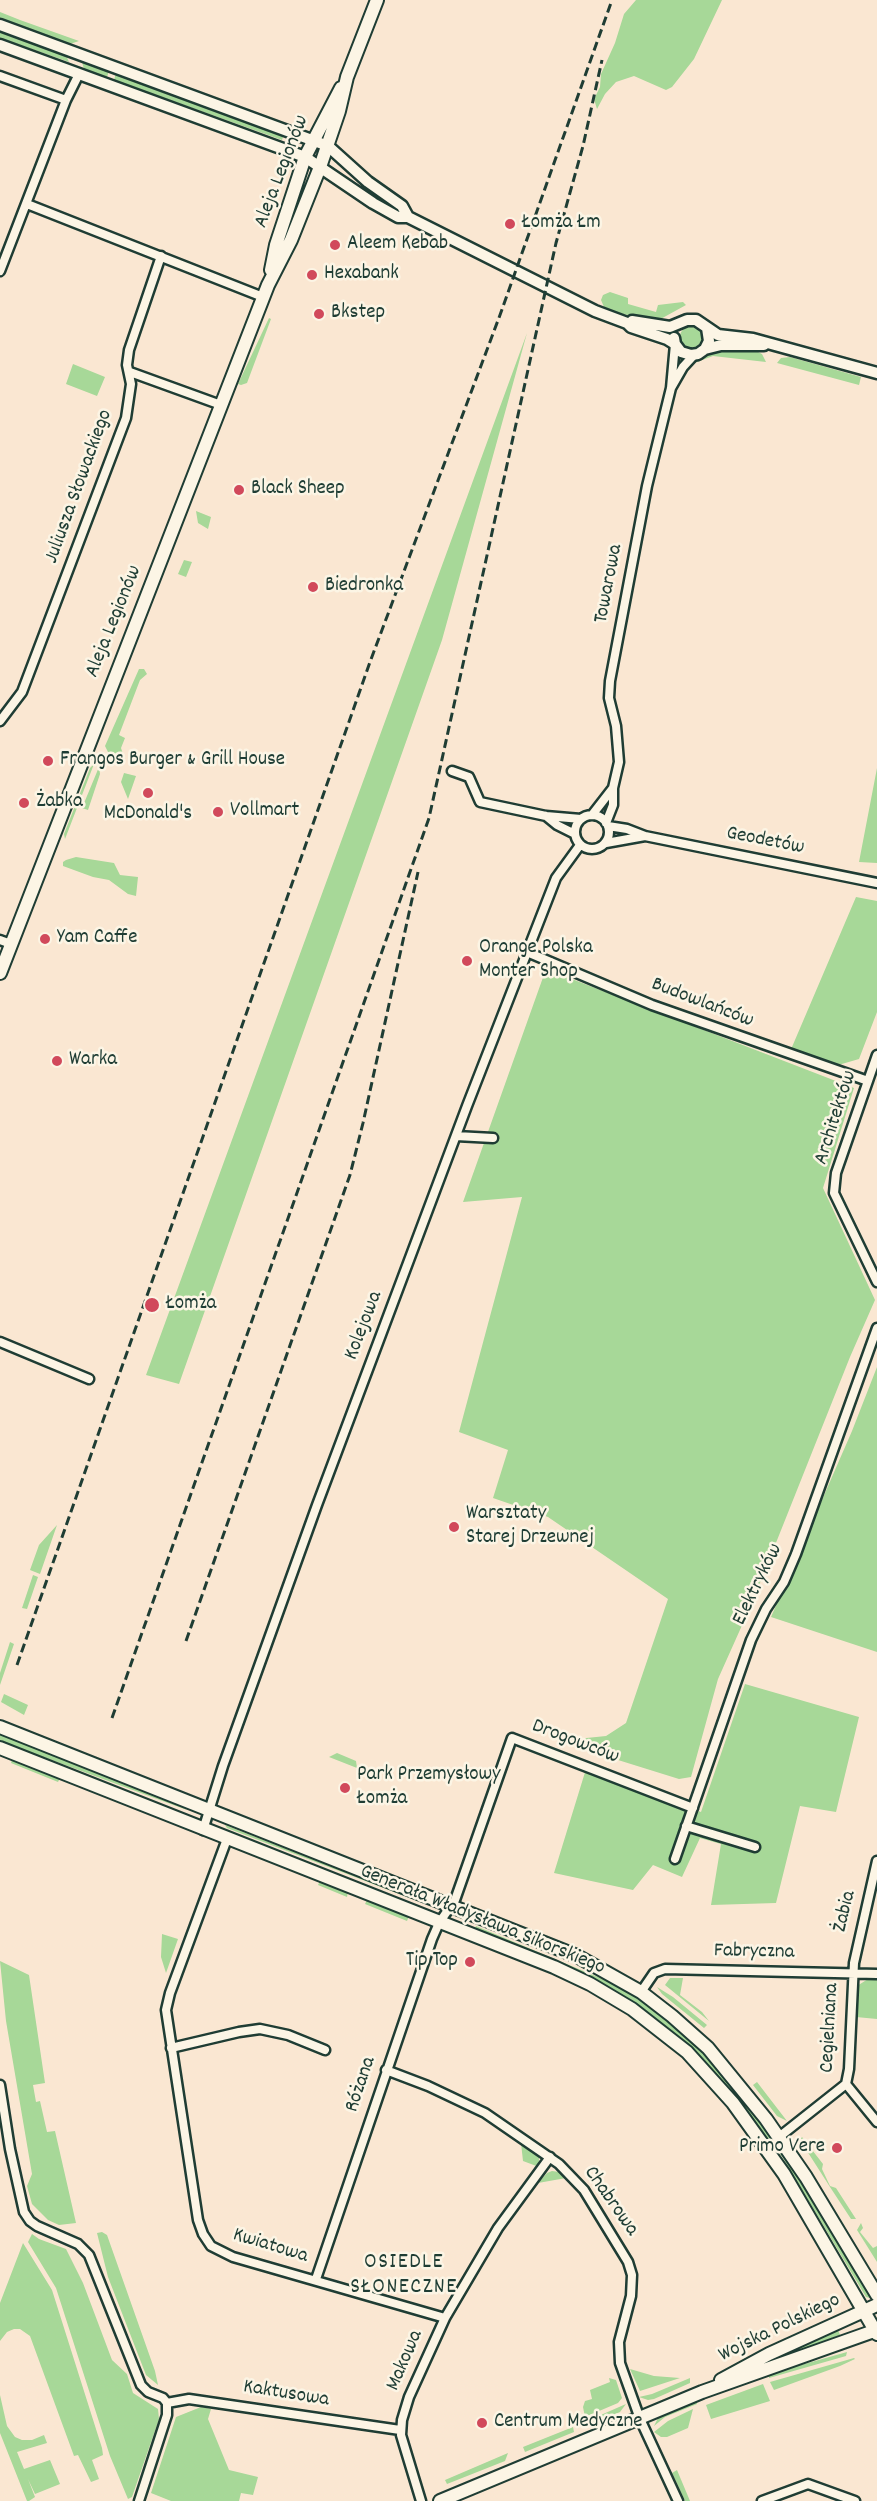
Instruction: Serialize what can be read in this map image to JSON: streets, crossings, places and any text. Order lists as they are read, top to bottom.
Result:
{
  "streets": {
    "main road": ["Aleja Legionów", "Generała Władysława Sikorskiego", "Wojska Polskiego"],
    "street": [
      "Juliusza Słowackiego",
      "Towarowa",
      "Geodetów",
      "Budowlańców",
      "Architektów",
      "Kolejowa",
      "Elektryków",
      "Drogowców",
      "Żabia",
      "Fabryczna",
      "Cegielniana",
      "Różana",
      "Chabrowa",
      "Kwiatowa",
      "Makowa",
      "Kaktusowa"
    ]
  },
  "crossings": [
    ["Towarowa", "Geodetów"],
    ["Towarowa", "Kolejowa"],
    ["Geodetów", "Kolejowa"],
    ["Budowlańców", "Architektów"],
    ["Budowlańców", "Kolejowa"],
    ["Kolejowa", "Generała Władysława Sikorskiego"],
    ["Elektryków", "Drogowców"],
    ["Drogowców", "Generała Władysława Sikorskiego"],
    ["Drogowców", "Różana"],
    ["Żabia", "Fabryczna"],
    ["Żabia", "Cegielniana"],
    ["Generała Władysława Sikorskiego", "Fabryczna"],
    ["Generała Władysława Sikorskiego", "Cegielniana"],
    ["Generała Władysława Sikorskiego", "Różana"],
    ["Generała Władysława Sikorskiego", "Kwiatowa"],
    ["Generała Władysława Sikorskiego", "Wojska Polskiego"],
    ["Fabryczna", "Cegielniana"],
    ["Różana", "Chabrowa"],
    ["Różana", "Kwiatowa"],
    ["Chabrowa", "Wojska Polskiego"],
    ["Chabrowa", "Makowa"],
    ["Kwiatowa", "Makowa"],
    ["Makowa", "Kaktusowa"]
  ],
  "districts": ["OSIEDLE SŁONECZNE"],
  "places": [
    "Łomża Łm",
    "Aleem Kebab",
    "Hexabank",
    "Bkstep",
    "Black Sheep",
    "Biedronka",
    "Frangos Burger & Grill House",
    "McDonald's",
    "Żabka",
    "Vollmart",
    "Yam Caffe",
    "Orange Polska Monter Shop",
    "Warka",
    "Łomża",
    "Warsztaty Starej Drzewnej",
    "Park Przemysłowy Łomża",
    "Tip Top",
    "Primo Vere",
    "Centrum Medyczne"
  ]
}
